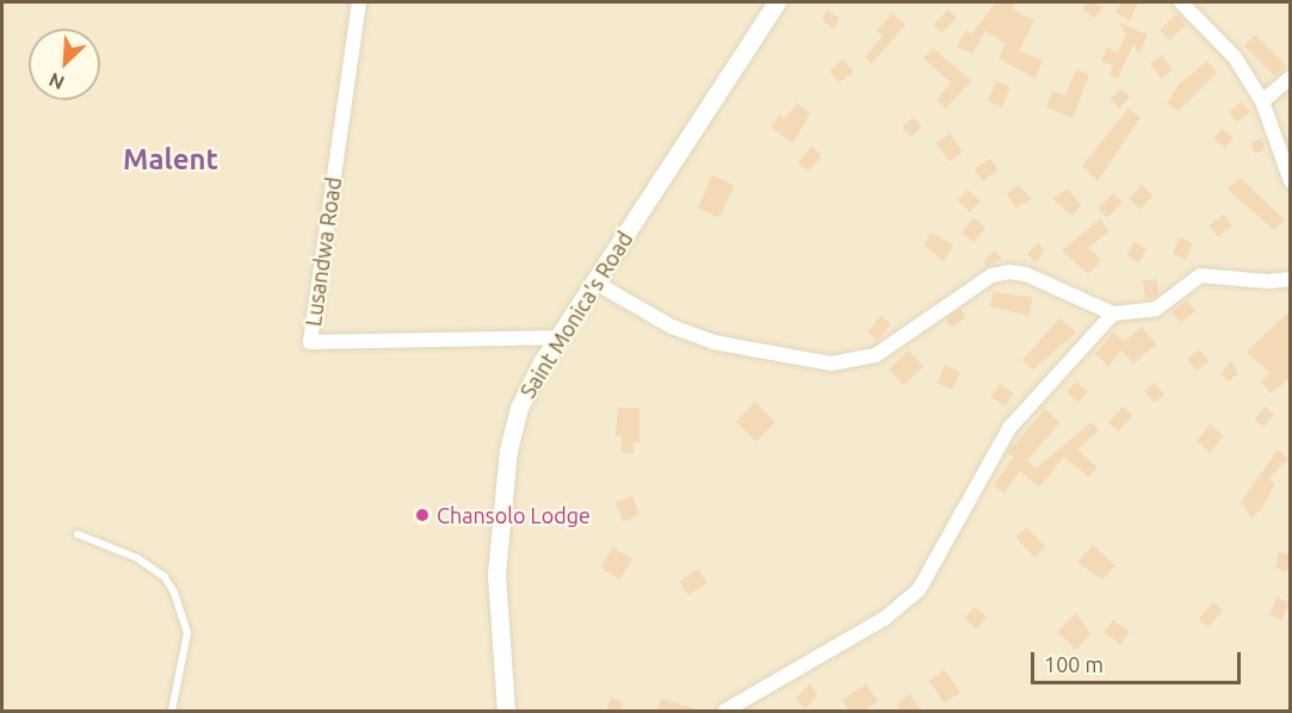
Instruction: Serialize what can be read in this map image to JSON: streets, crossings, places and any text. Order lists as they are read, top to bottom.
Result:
{
  "streets": {
    "street": ["Lusandwa Road", "Saint Monica's Road"]
  },
  "crossings": [
    ["Lusandwa Road", "Saint Monica's Road"]
  ],
  "districts": ["Malent"],
  "places": ["Chansolo Lodge"],
  "scale_bar": "100 m",
  "north": "bottom left"
}
